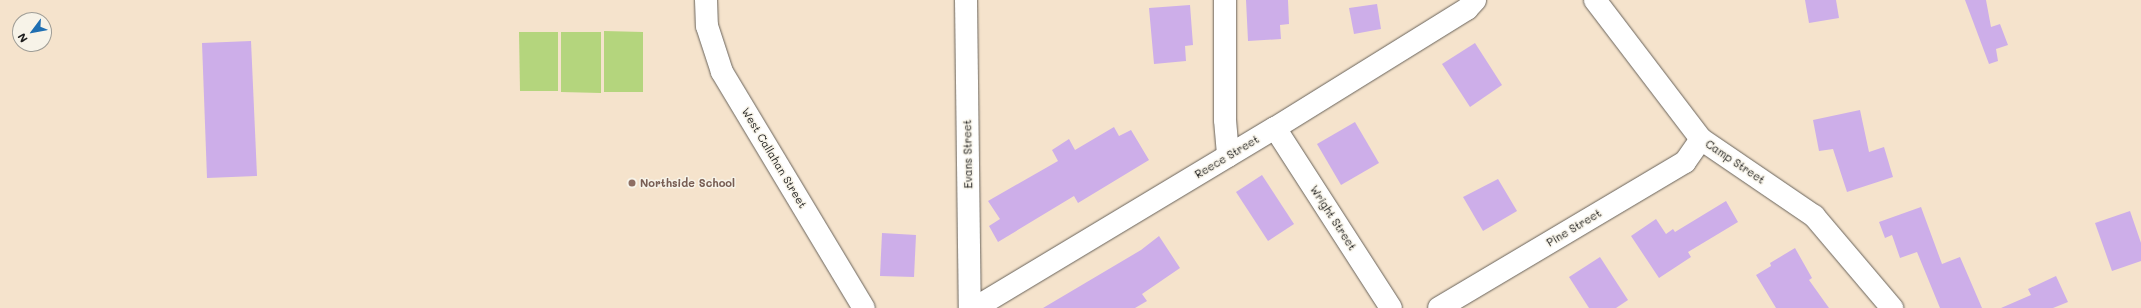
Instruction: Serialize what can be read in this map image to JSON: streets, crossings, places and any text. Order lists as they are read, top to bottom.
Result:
{
  "streets": {
    "street": [
      "Evans Street",
      "Reece Street",
      "West Callahan Street",
      "Camp Street",
      "Wright Street",
      "Pine Street"
    ]
  },
  "crossings": [
    ["Reece Street", "Wright Street"],
    ["Camp Street", "Pine Street"]
  ],
  "places": ["Northside School"],
  "north": "bottom left"
}
